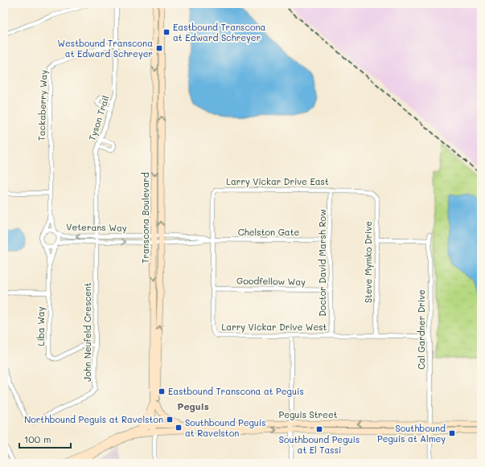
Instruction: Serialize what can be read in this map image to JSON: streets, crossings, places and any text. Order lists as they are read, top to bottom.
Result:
{
  "streets": {
    "street": [
      "Tackaberry Way",
      "Tyson Trail",
      "Larry Vickar Drive East",
      "Transcona Boulevard",
      "Veterans Way",
      "Chelston Gate",
      "Steve Mymko Drive",
      "Doctor David Marsh Row",
      "Goodfellow Way",
      "Liba Way",
      "Larry Vickar Drive West",
      "Cal Gardner Drive",
      "John Neufeld Crescent",
      "Peguis Street"
    ]
  },
  "crossings": [
    ["Tackaberry Way", "Tyson Trail"],
    ["Tyson Trail", "Veterans Way"],
    ["Tyson Trail", "John Neufeld Crescent"],
    ["Larry Vickar Drive East", "Chelston Gate"],
    ["Larry Vickar Drive East", "Steve Mymko Drive"],
    ["Larry Vickar Drive East", "Doctor David Marsh Row"],
    ["Larry Vickar Drive East", "Larry Vickar Drive West"],
    ["Transcona Boulevard", "Veterans Way"],
    ["Transcona Boulevard", "Chelston Gate"],
    ["Transcona Boulevard", "Peguis Street"],
    ["Veterans Way", "Chelston Gate"],
    ["Veterans Way", "Liba Way"],
    ["Veterans Way", "John Neufeld Crescent"],
    ["Chelston Gate", "Doctor David Marsh Row"],
    ["Chelston Gate", "Larry Vickar Drive West"],
    ["Steve Mymko Drive", "Larry Vickar Drive West"],
    ["Doctor David Marsh Row", "Goodfellow Way"],
    ["Doctor David Marsh Row", "Larry Vickar Drive West"],
    ["Goodfellow Way", "Larry Vickar Drive West"],
    ["Liba Way", "John Neufeld Crescent"],
    ["Larry Vickar Drive West", "Cal Gardner Drive"],
    ["Cal Gardner Drive", "Peguis Street"]
  ],
  "districts": ["Peguis"],
  "places": {
    "transit": [
      "Eastbound Transcona at Edward Schreyer",
      "Westbound Transcona at Edward Schreyer",
      "Eastbound Transcona at Peguis",
      "Northbound Peguis at Ravelston",
      "Southbound Peguis at Ravelston",
      "Southbound Peguis at El Tassi",
      "Southbound Peguis at Almey"
    ]
  },
  "scale_bar": "100 m"
}
